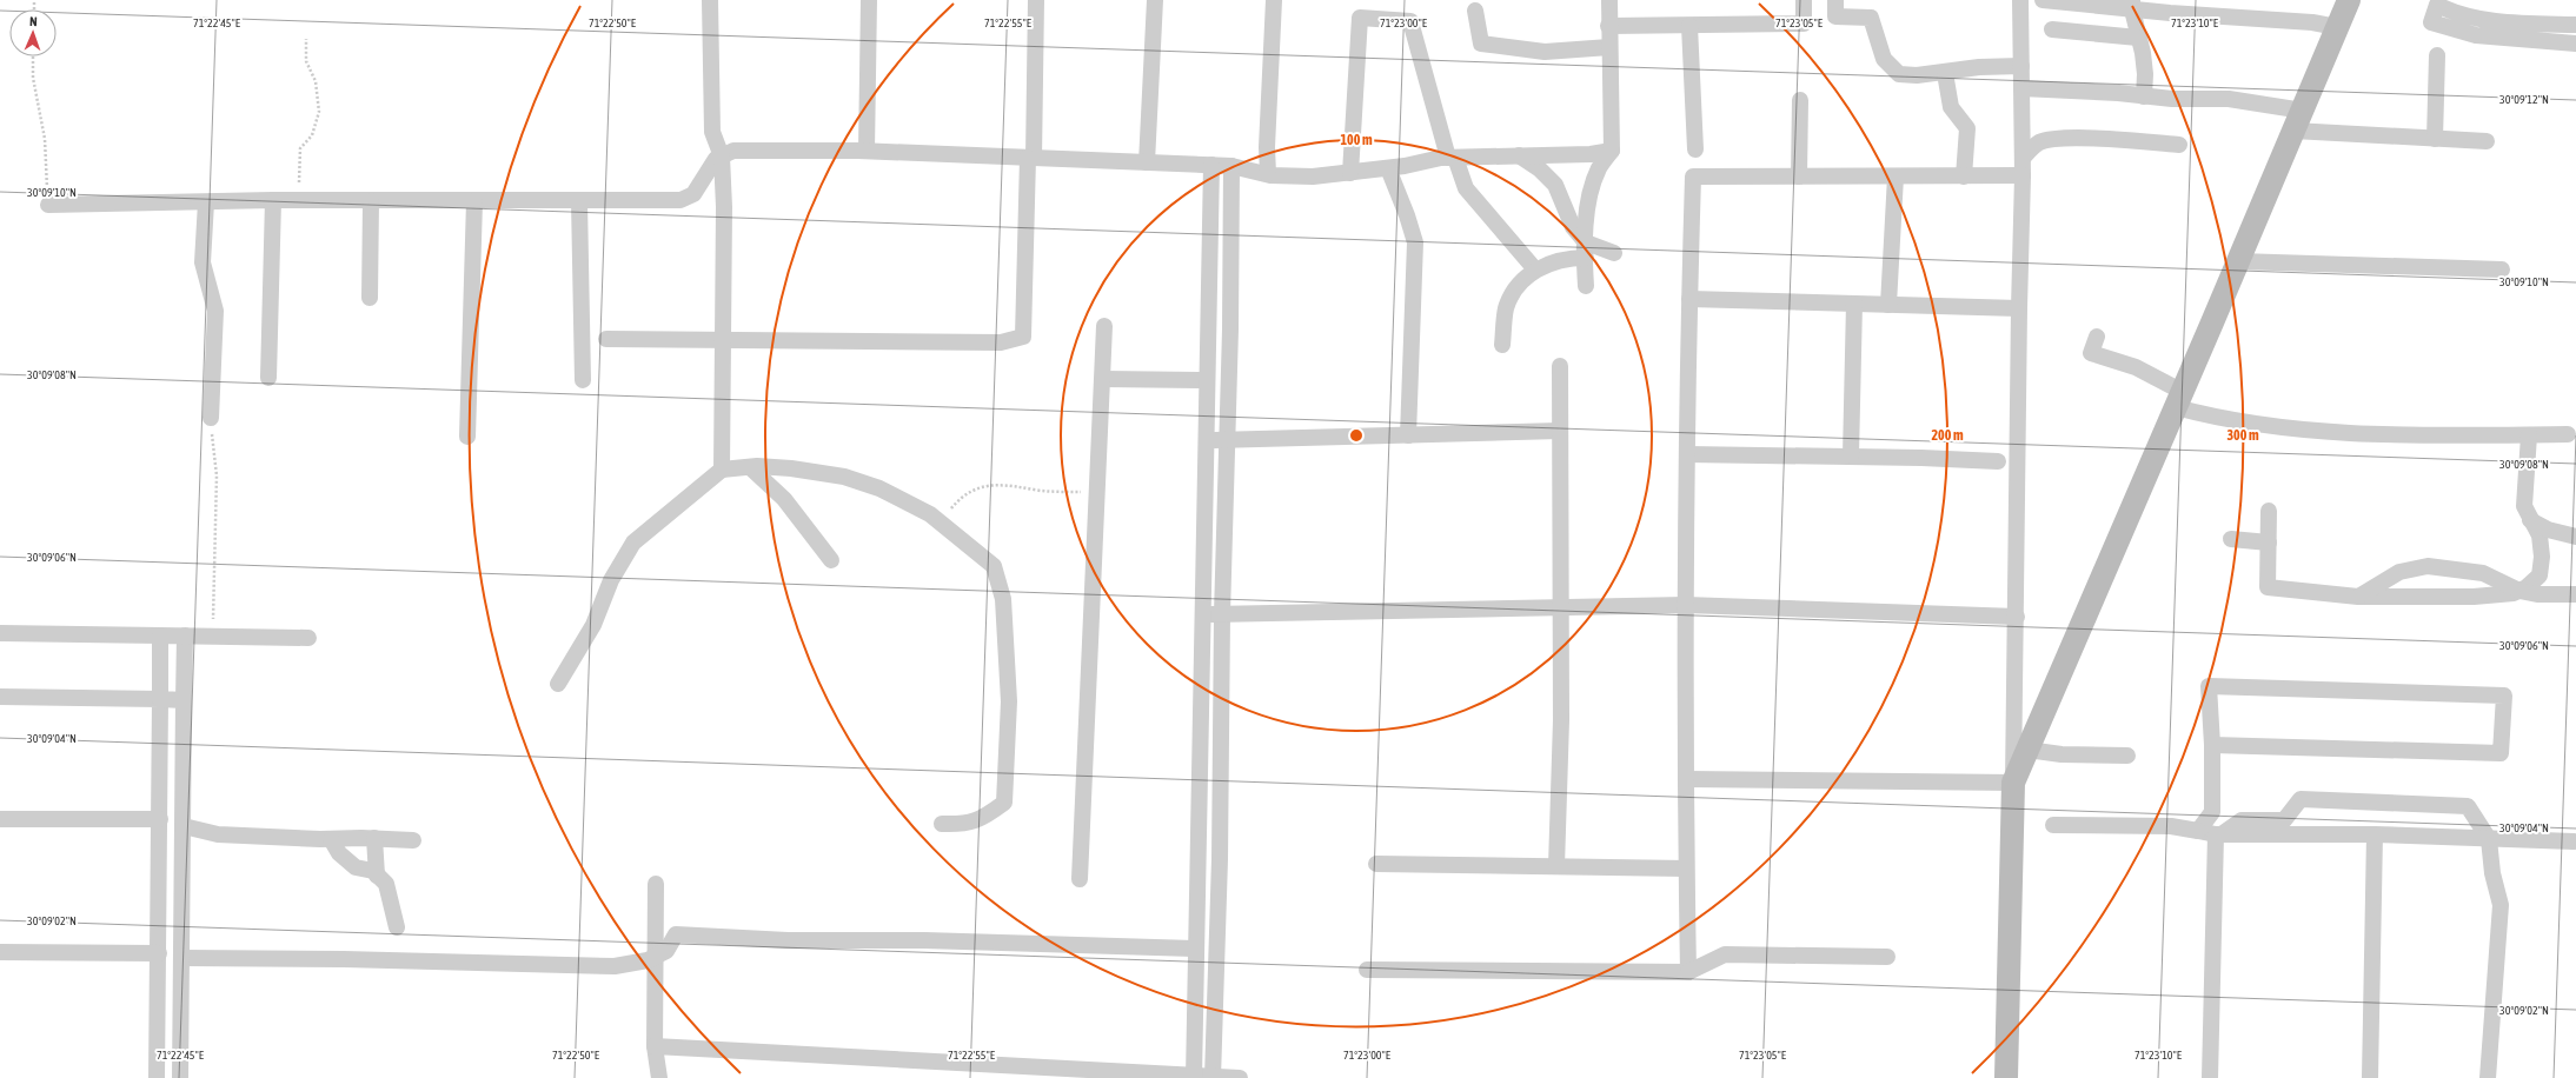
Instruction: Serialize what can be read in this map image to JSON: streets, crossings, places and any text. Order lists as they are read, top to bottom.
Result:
{
  "north": "top",
  "coordinates": [
    "71°22'45\"E",
    "71°22'50\"E",
    "71°22'55\"E",
    "71°23'00\"E",
    "71°23'05\"E",
    "71°23'10\"E",
    "30°09'12\"N",
    "30°09'10\"N",
    "30°09'08\"N",
    "30°09'06\"N",
    "30°09'04\"N",
    "30°09'02\"N"
  ],
  "rings": ["100 m", "200 m", "300 m"]
}
